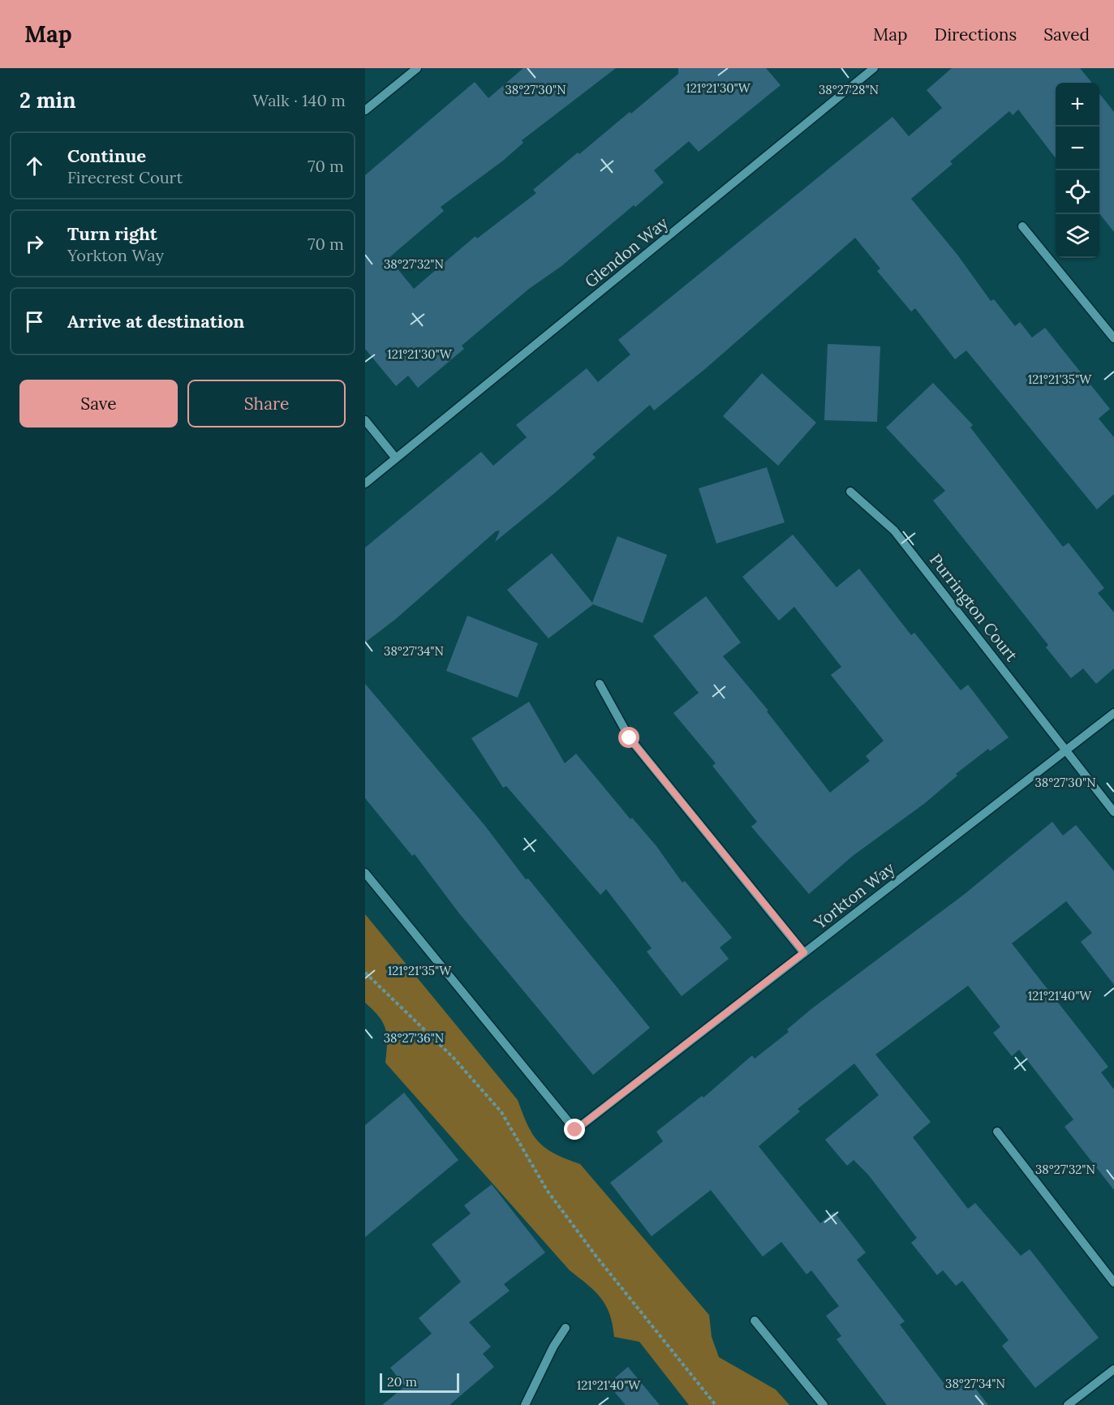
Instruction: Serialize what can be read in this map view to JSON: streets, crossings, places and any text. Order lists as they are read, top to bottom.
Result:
{
  "streets": {
    "street": ["Glendon Way", "Purrington Court", "Yorkton Way"]
  },
  "crossings": [
    ["Purrington Court", "Yorkton Way"]
  ],
  "scale_bar": "20 m",
  "page": {
    "header": "Map",
    "nav": ["Map", "Directions", "Saved"],
    "heading": ["2 min", "Walk · 140 m"],
    "map_buttons": ["+", "−"],
    "list": [
      ["Continue", "Firecrest Court", "70 m"],
      ["Turn right", "Yorkton Way", "70 m"],
      "Arrive at destination"
    ],
    "buttons": ["Save", "Share"],
    "scale": "20 m"
  },
  "coordinates": [
    "121°21'30\"W",
    "38°27'28\"N",
    "38°27'30\"N",
    "38°27'32\"N",
    "121°21'35\"W",
    "38°27'34\"N",
    "121°21'40\"W",
    "38°27'36\"N"
  ]
}
